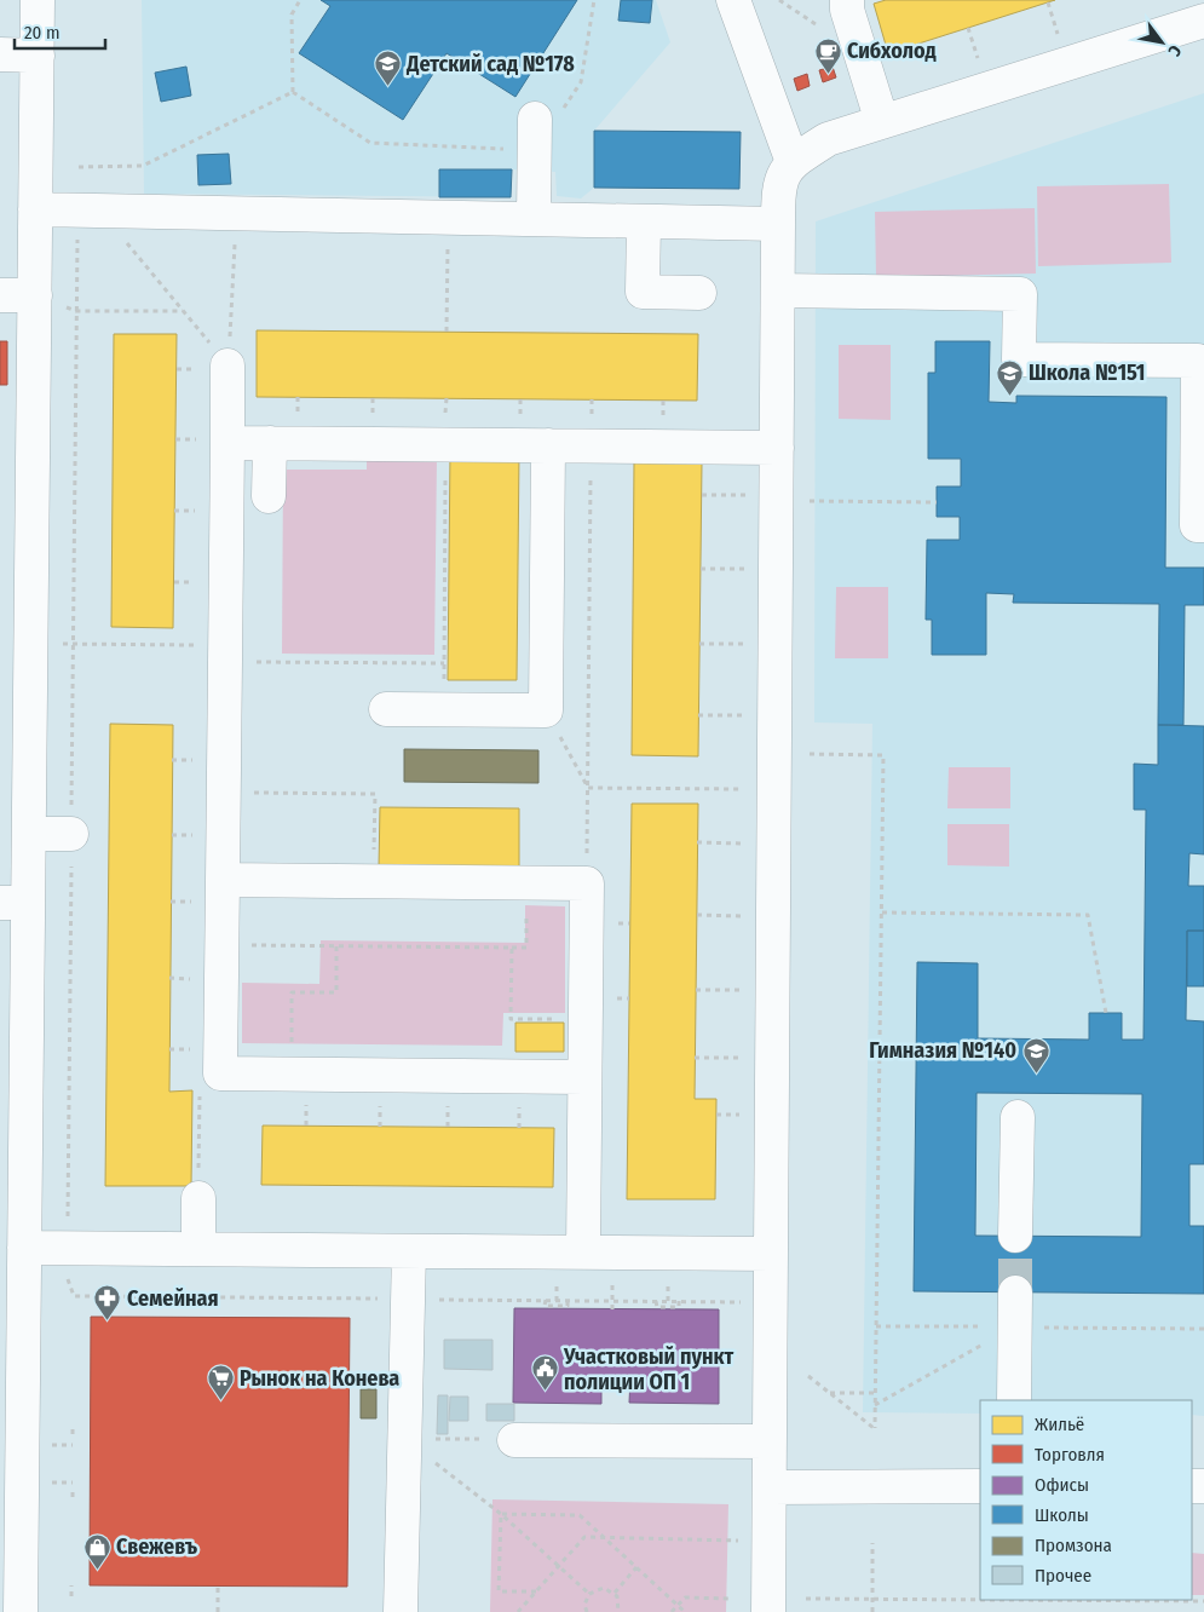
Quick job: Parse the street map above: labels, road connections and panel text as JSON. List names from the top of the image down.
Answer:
{
  "places": {
    "cafe": ["Сибхолод"],
    "school or university": ["Детский сад №178", "Школа №151", "Гимназия №140"],
    "pharmacy": ["Семейная"],
    "public building": ["Участковый пункт полиции ОП 1"],
    "supermarket": ["Рынок на Конева"],
    "shop": ["Свежевъ"]
  },
  "legend": [
    "Жильё",
    "Торговля",
    "Офисы",
    "Школы",
    "Промзона",
    "Прочее"
  ],
  "scale_bar": "20 m",
  "north": "bottom right"
}
